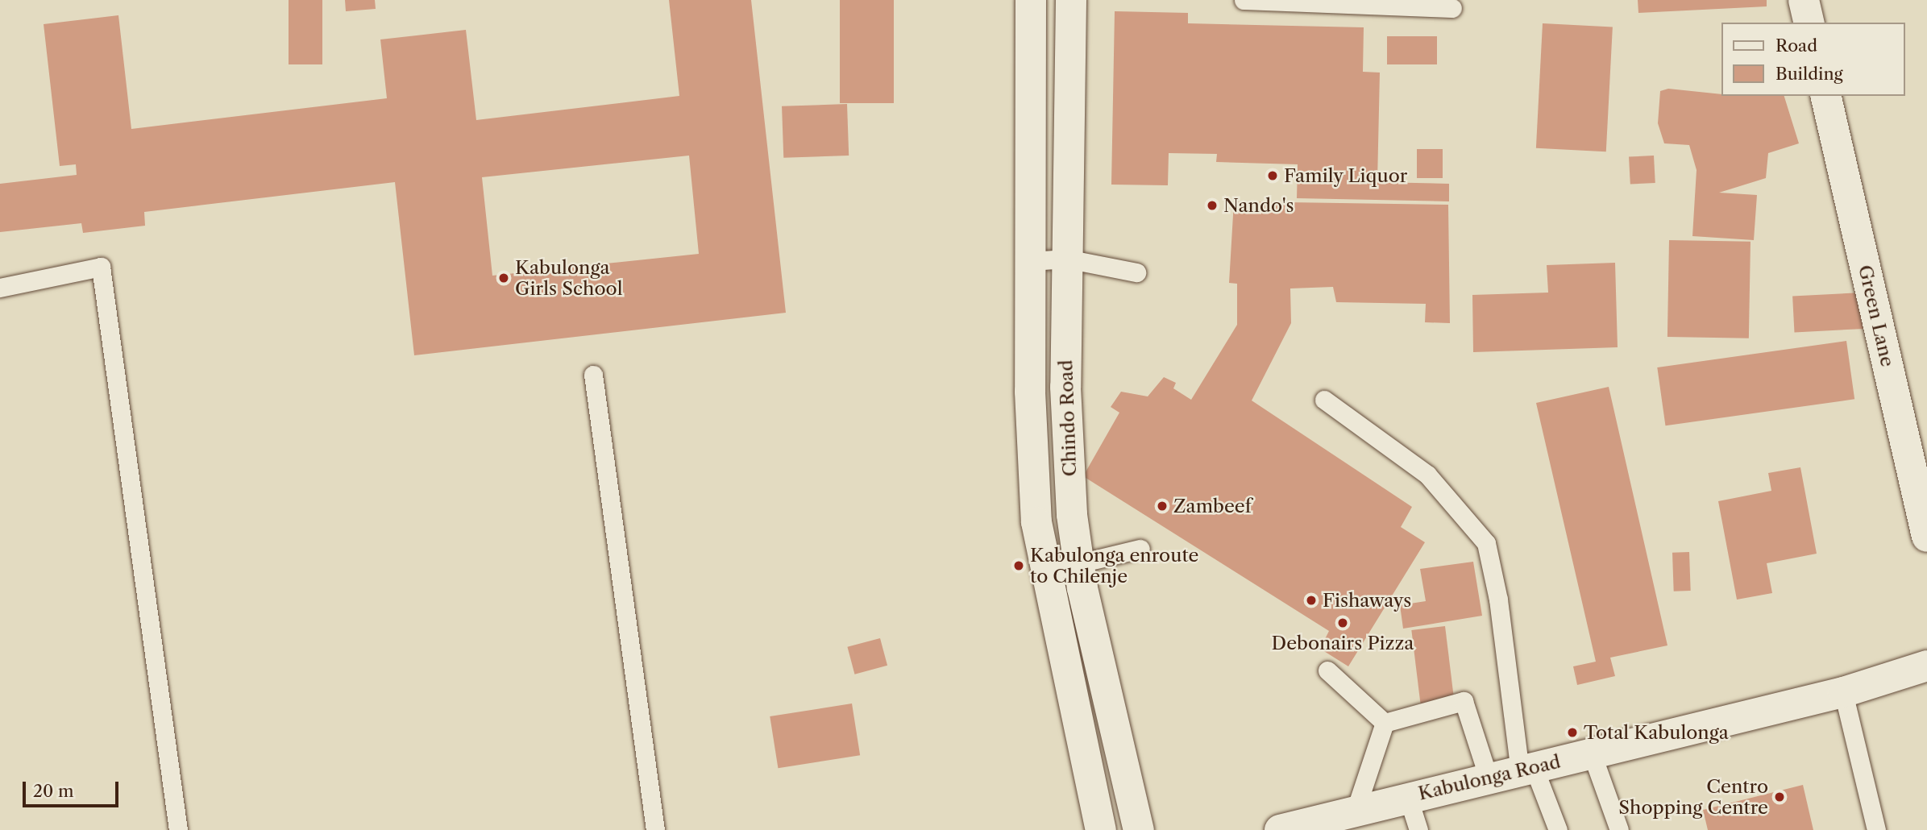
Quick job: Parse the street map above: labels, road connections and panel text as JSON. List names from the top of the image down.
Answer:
{
  "streets": {
    "main road": ["Green Lane", "Chindo Road", "Kabulonga Road"]
  },
  "places": [
    "Family Liquor",
    "Nando's",
    "Kabulonga Girls School",
    "Zambeef",
    "Kabulonga enroute to Chilenje",
    "Fishaways",
    "Debonairs Pizza",
    "Total Kabulonga",
    "Centro Shopping Centre"
  ],
  "legend": ["Road", "Building"],
  "scale_bar": "20 m"
}
